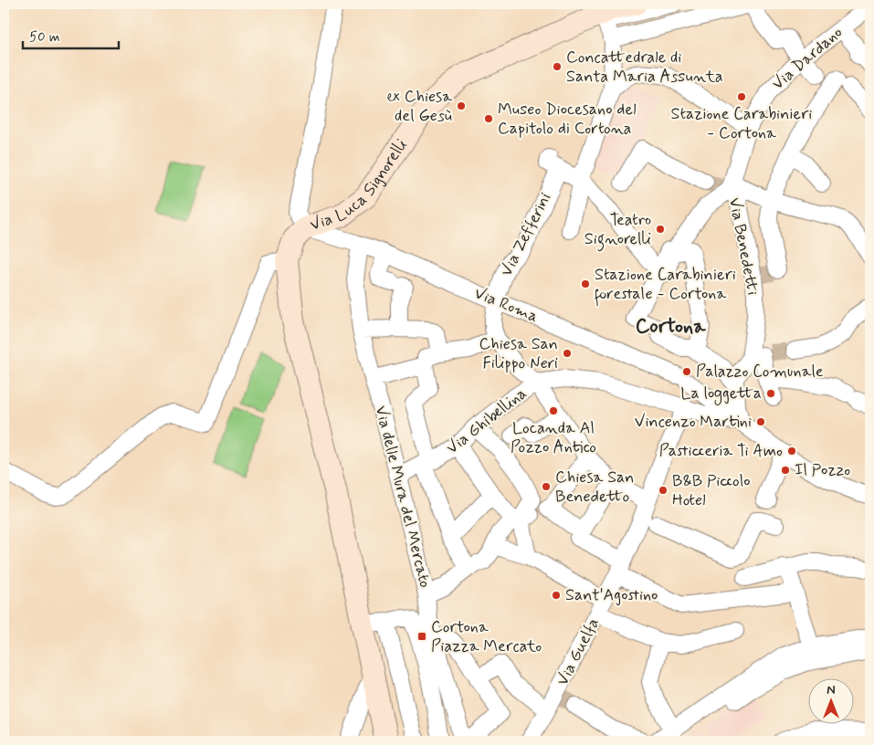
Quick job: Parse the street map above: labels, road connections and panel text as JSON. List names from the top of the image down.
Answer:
{
  "streets": {
    "main road": ["Via Luca Signorelli"],
    "street": [
      "Via Dardano",
      "Via Zefferini",
      "Via Benedetti",
      "Via Roma",
      "Via Ghibellina",
      "Via delle Mura del Mercato",
      "Via Guelfa"
    ]
  },
  "crossings": [
    ["Via Dardano", "Via Benedetti"],
    ["Via Luca Signorelli", "Via Roma"],
    ["Via Zefferini", "Via Roma"],
    ["Via Roma", "Via Ghibellina"],
    ["Via Roma", "Via delle Mura del Mercato"],
    ["Via Ghibellina", "Via delle Mura del Mercato"],
    ["Via Ghibellina", "Via Guelfa"]
  ],
  "districts": ["Cortona"],
  "places": {
    "other": [
      "Concattedrale di Santa Maria Assunta",
      "Stazione Carabinieri - Cortona",
      "ex Chiesa del Gesù",
      "Museo Diocesano del Capitolo di Cortona",
      "Teatro Signorelli",
      "Stazione Carabinieri forestale - Cortona",
      "Chiesa San Filippo Neri",
      "Palazzo Comunale",
      "La loggetta",
      "Locanda Al Pozzo Antico",
      "Vincenzo Martini",
      "Pasticceria Ti Amo",
      "Il Pozzo",
      "Chiesa San Benedetto",
      "B&B Piccolo Hotel",
      "Sant'Agostino"
    ],
    "transit": ["Cortona Piazza Mercato"]
  },
  "scale_bar": "50 m",
  "north": "top"
}
